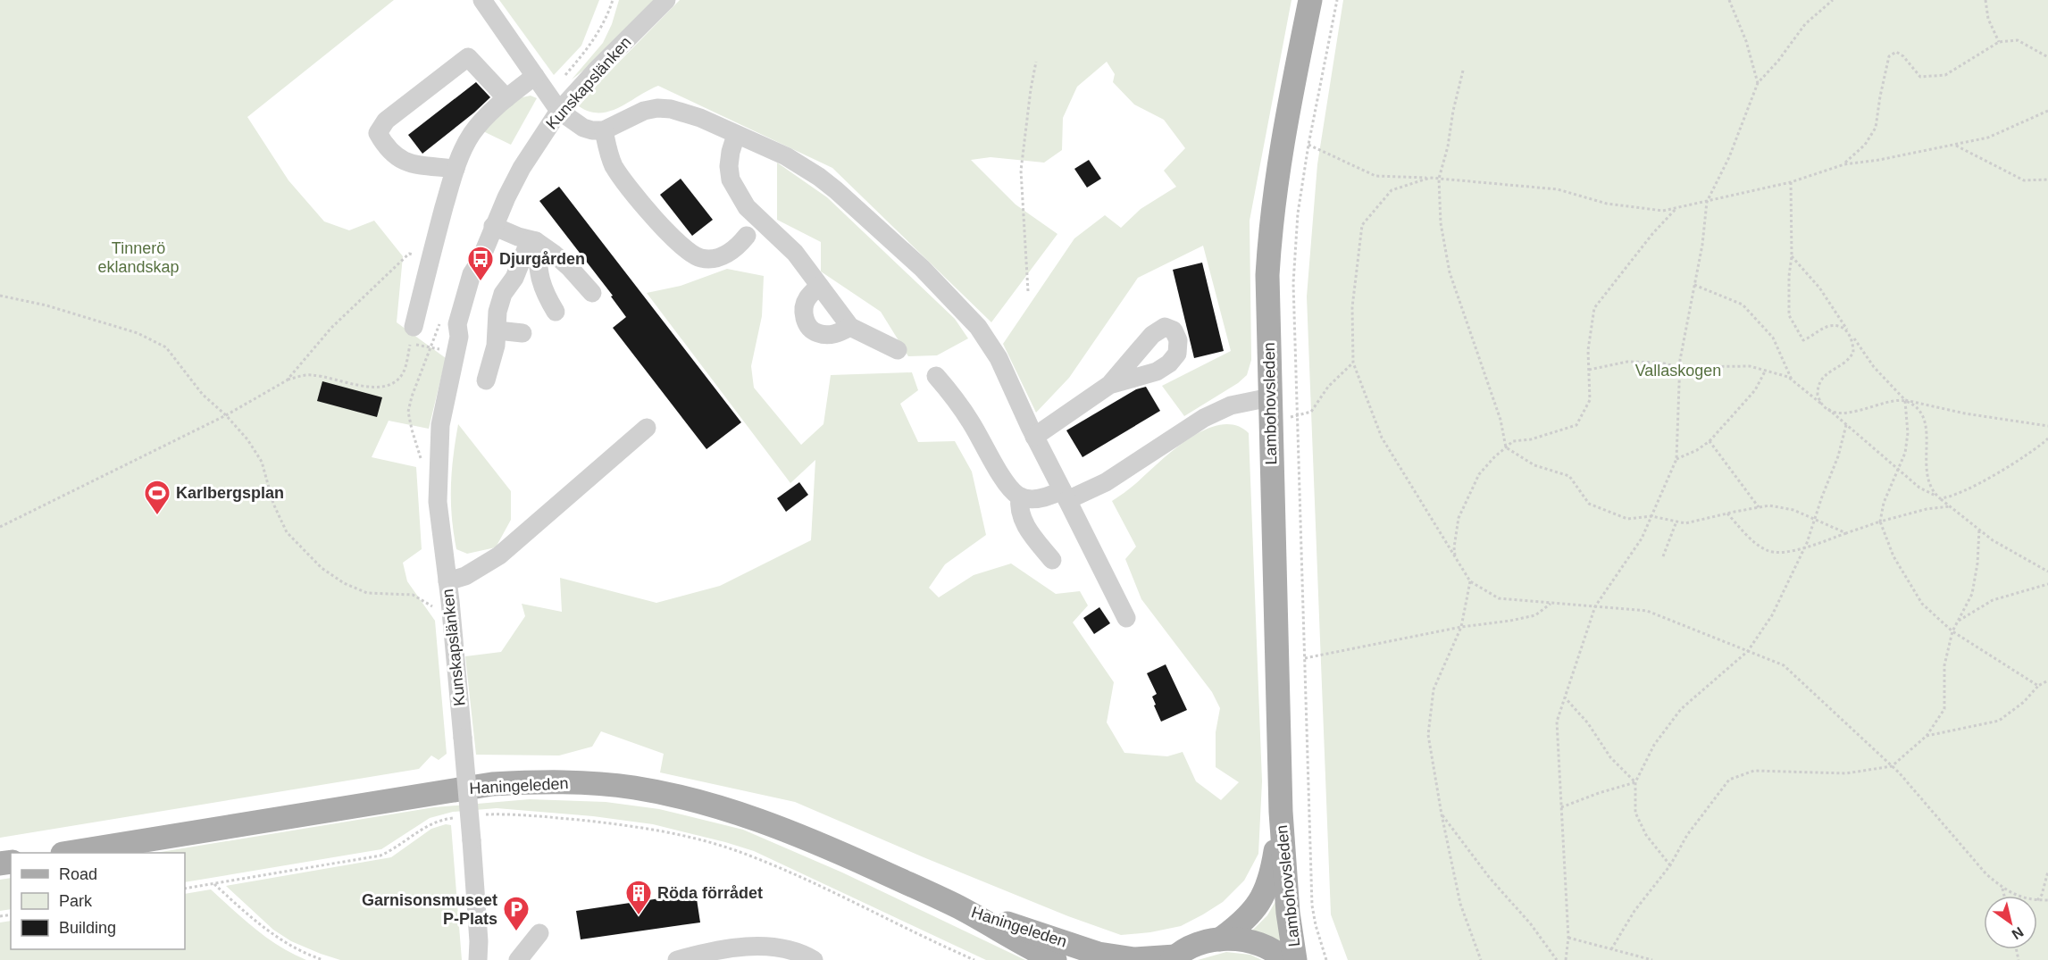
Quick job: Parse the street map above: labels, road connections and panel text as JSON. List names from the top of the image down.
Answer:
{
  "streets": {
    "main road": ["Lambohovsleden", "Haningeleden"],
    "street": ["Kunskapslänken"]
  },
  "parks": ["Tinnerö eklandskap", "Vallaskogen"],
  "places": {
    "bus stop": ["Djurgården"],
    "sports": ["Karlbergsplan"],
    "building": ["Röda förrådet"],
    "parking": ["Garnisonsmuseet P-Plats"]
  },
  "legend": ["Road", "Park", "Building"],
  "north": "bottom right"
}
